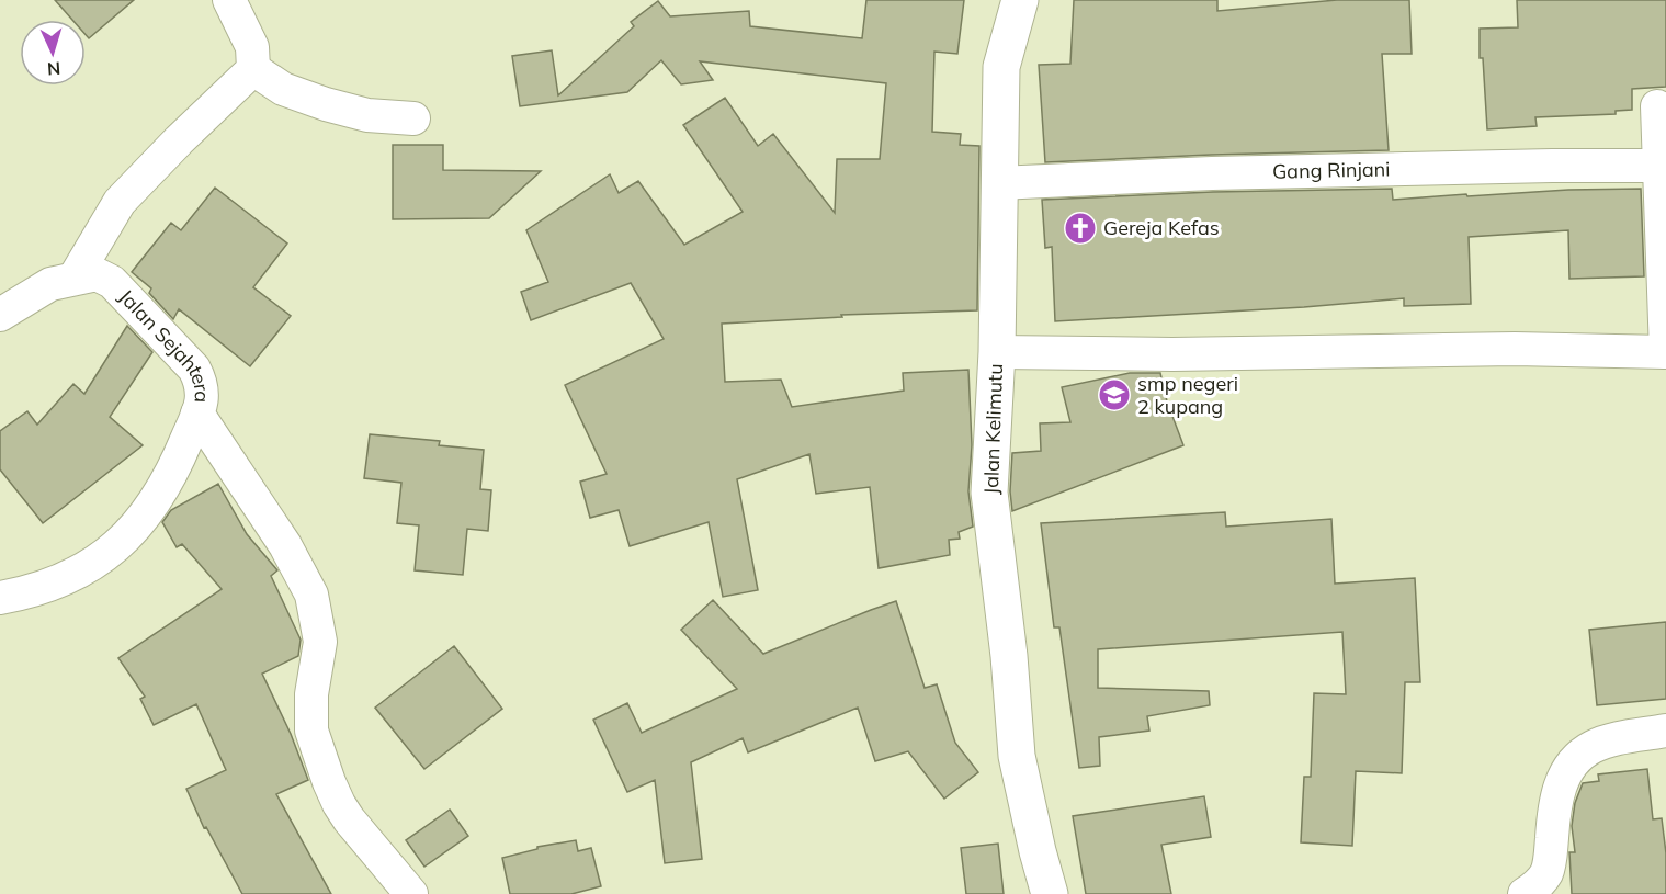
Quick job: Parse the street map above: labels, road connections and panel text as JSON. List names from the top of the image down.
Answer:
{
  "streets": {
    "street": ["Gang Rinjani", "Jalan Sejahtera", "Jalan Kelimutu"]
  },
  "crossings": [
    ["Gang Rinjani", "Jalan Kelimutu"]
  ],
  "places": {
    "church": ["Gereja Kefas"],
    "school or university": ["smp negeri 2 kupang"]
  },
  "north": "bottom"
}
